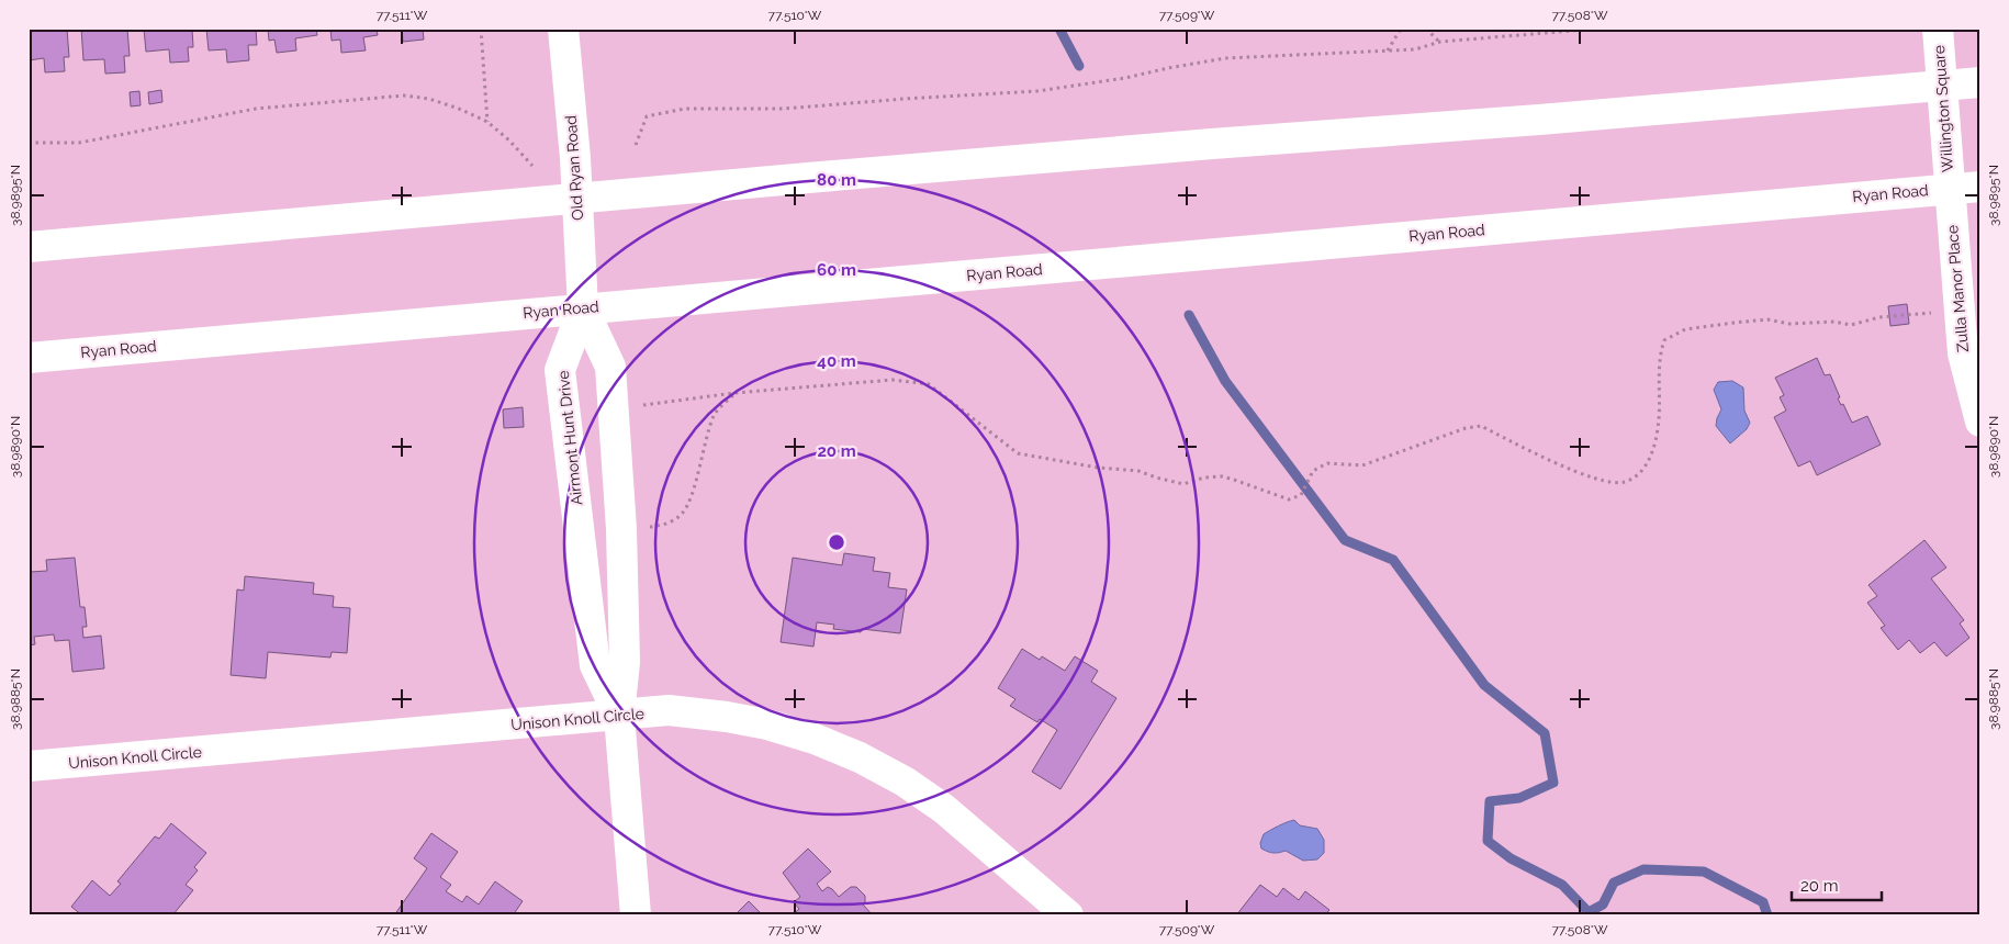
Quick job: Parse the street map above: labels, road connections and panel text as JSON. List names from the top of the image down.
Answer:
{
  "streets": {
    "main road": [
      "Willington Square",
      "Old Ryan Road",
      "Ryan Road",
      "Zulla Manor Place",
      "Airmont Hunt Drive",
      "Unison Knoll Circle"
    ]
  },
  "crossings": [
    ["Willington Square", "Ryan Road"],
    ["Willington Square", "Zulla Manor Place"],
    ["Old Ryan Road", "Ryan Road"],
    ["Old Ryan Road", "Airmont Hunt Drive"],
    ["Ryan Road", "Zulla Manor Place"],
    ["Ryan Road", "Airmont Hunt Drive"],
    ["Airmont Hunt Drive", "Unison Knoll Circle"]
  ],
  "scale_bar": "20 m",
  "coordinates": [
    "77.511°W",
    "77.510°W",
    "77.509°W",
    "77.508°W",
    "38.9895°N",
    "38.9890°N",
    "38.9885°N"
  ],
  "rings": [
    "80 m",
    "60 m",
    "40 m",
    "20 m"
  ]
}
